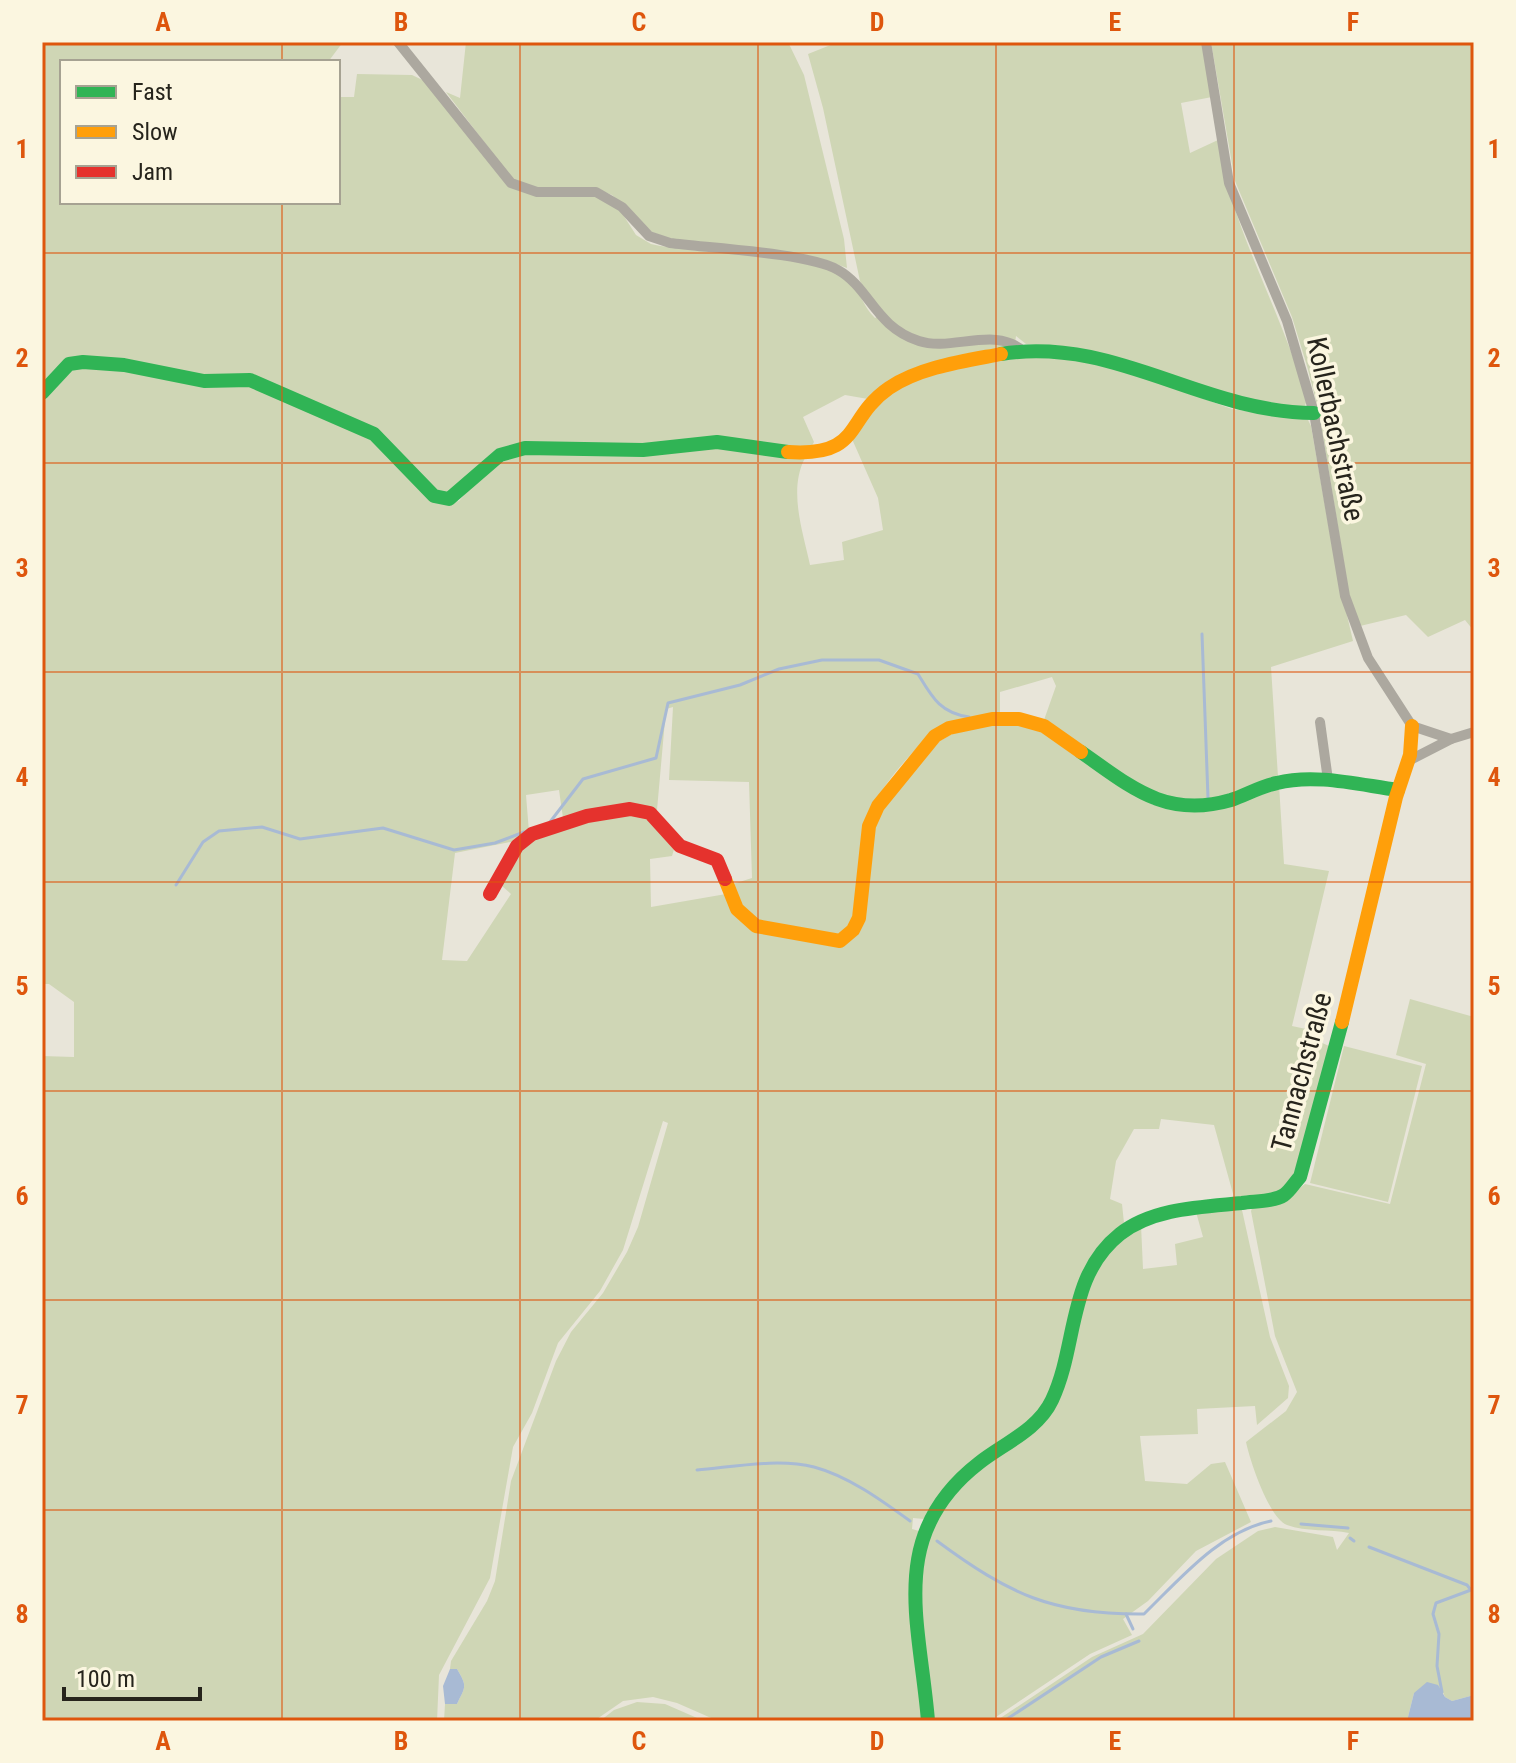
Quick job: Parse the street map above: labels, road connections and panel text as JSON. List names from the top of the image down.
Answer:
{
  "streets": {
    "street": ["Kollerbachstraße", "Tannachstraße"]
  },
  "crossings": [
    ["Kollerbachstraße", "Tannachstraße"]
  ],
  "legend": ["Fast", "Slow", "Jam"],
  "scale_bar": "100 m",
  "grid": {
    "columns": [
      "A",
      "B",
      "C",
      "D",
      "E",
      "F"
    ],
    "rows": [
      "1",
      "2",
      "3",
      "4",
      "5",
      "6",
      "7",
      "8"
    ]
  }
}
